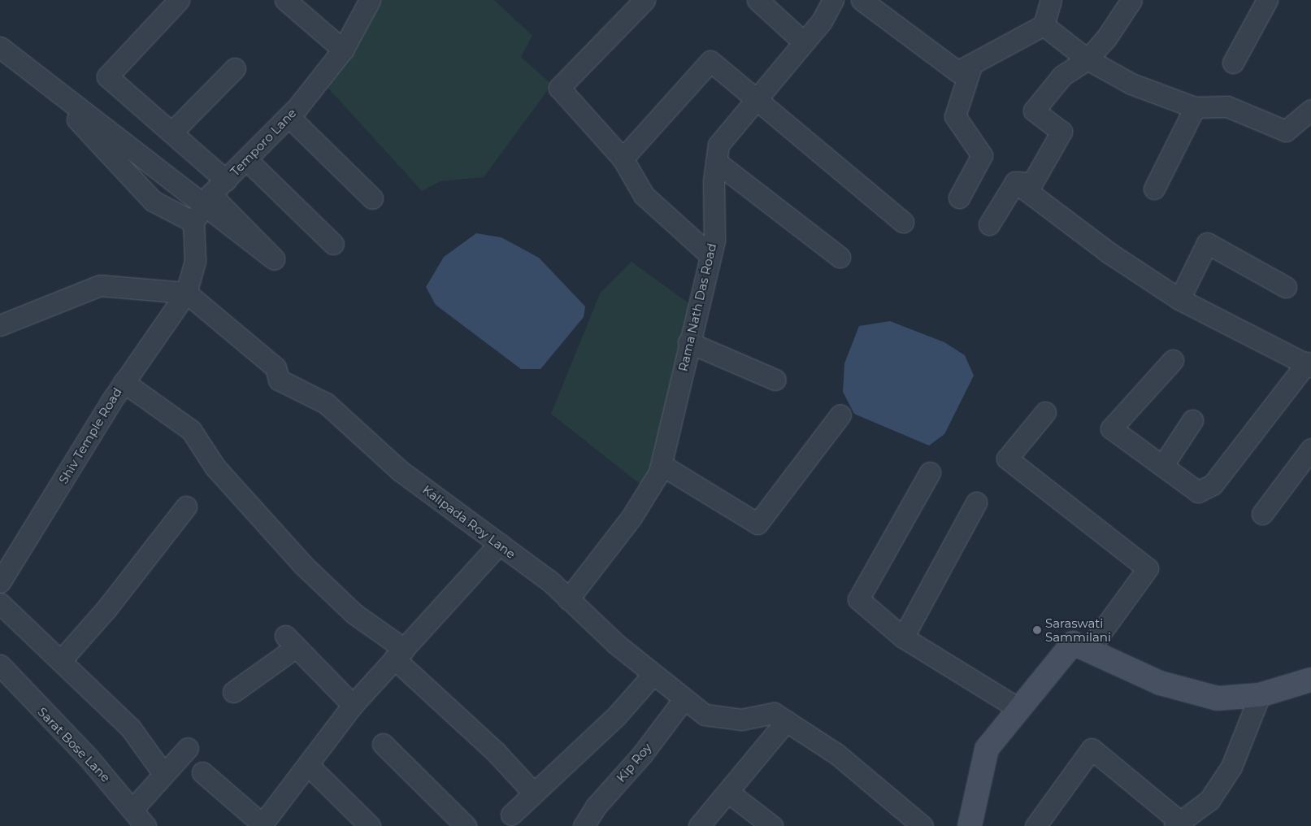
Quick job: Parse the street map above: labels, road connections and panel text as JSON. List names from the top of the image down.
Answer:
{
  "streets": {
    "street": [
      "Temporo Lane",
      "Rama Nath Das Road",
      "Shiv Temple Road",
      "Kalipada Roy Lane",
      "Sarat Bose Lane",
      "Kip Roy"
    ]
  },
  "crossings": [
    ["Rama Nath Das Road", "Kalipada Roy Lane"],
    ["Shiv Temple Road", "Kalipada Roy Lane"],
    ["Kalipada Roy Lane", "Kip Roy"]
  ],
  "places": ["Saraswati Sammilani"]
}
